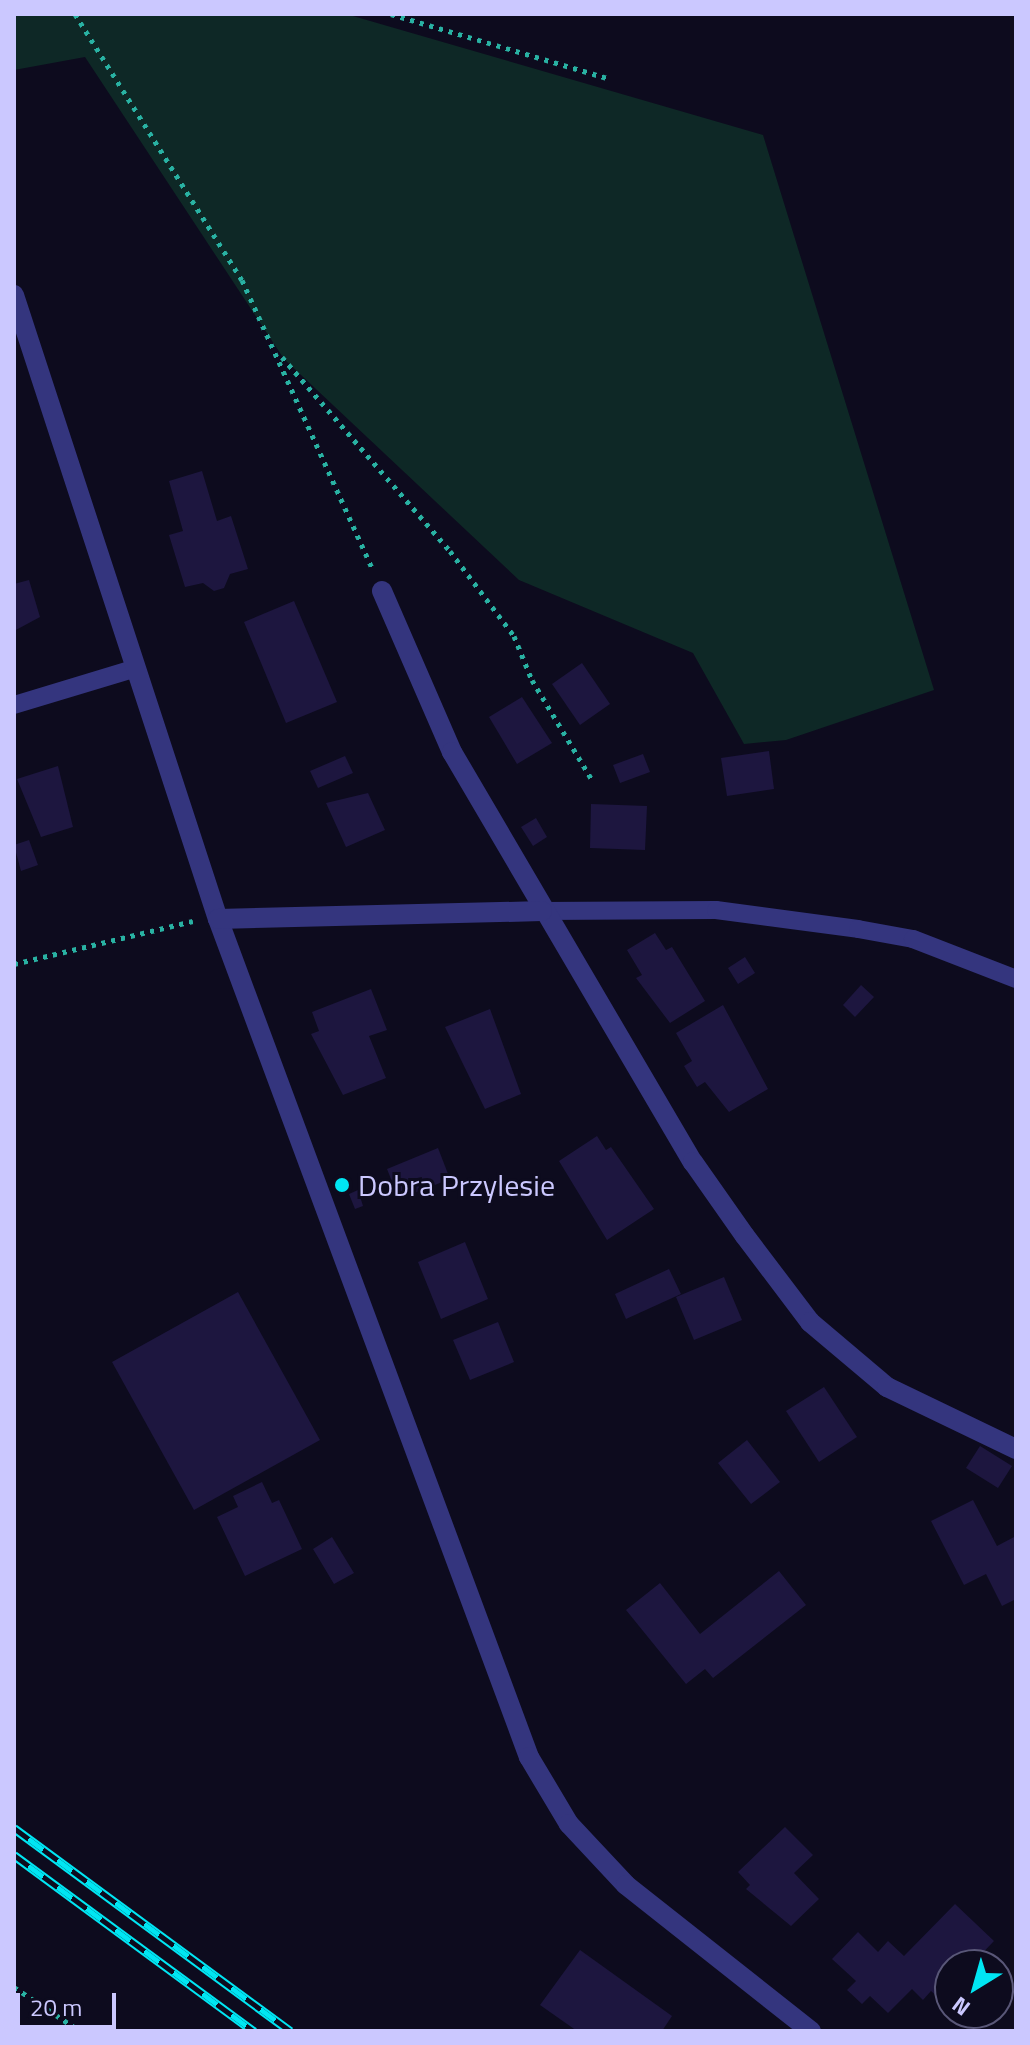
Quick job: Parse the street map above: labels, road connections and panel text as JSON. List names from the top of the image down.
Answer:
{
  "places": ["Dobra Przylesie"],
  "scale_bar": "20 m",
  "north": "bottom left"
}
